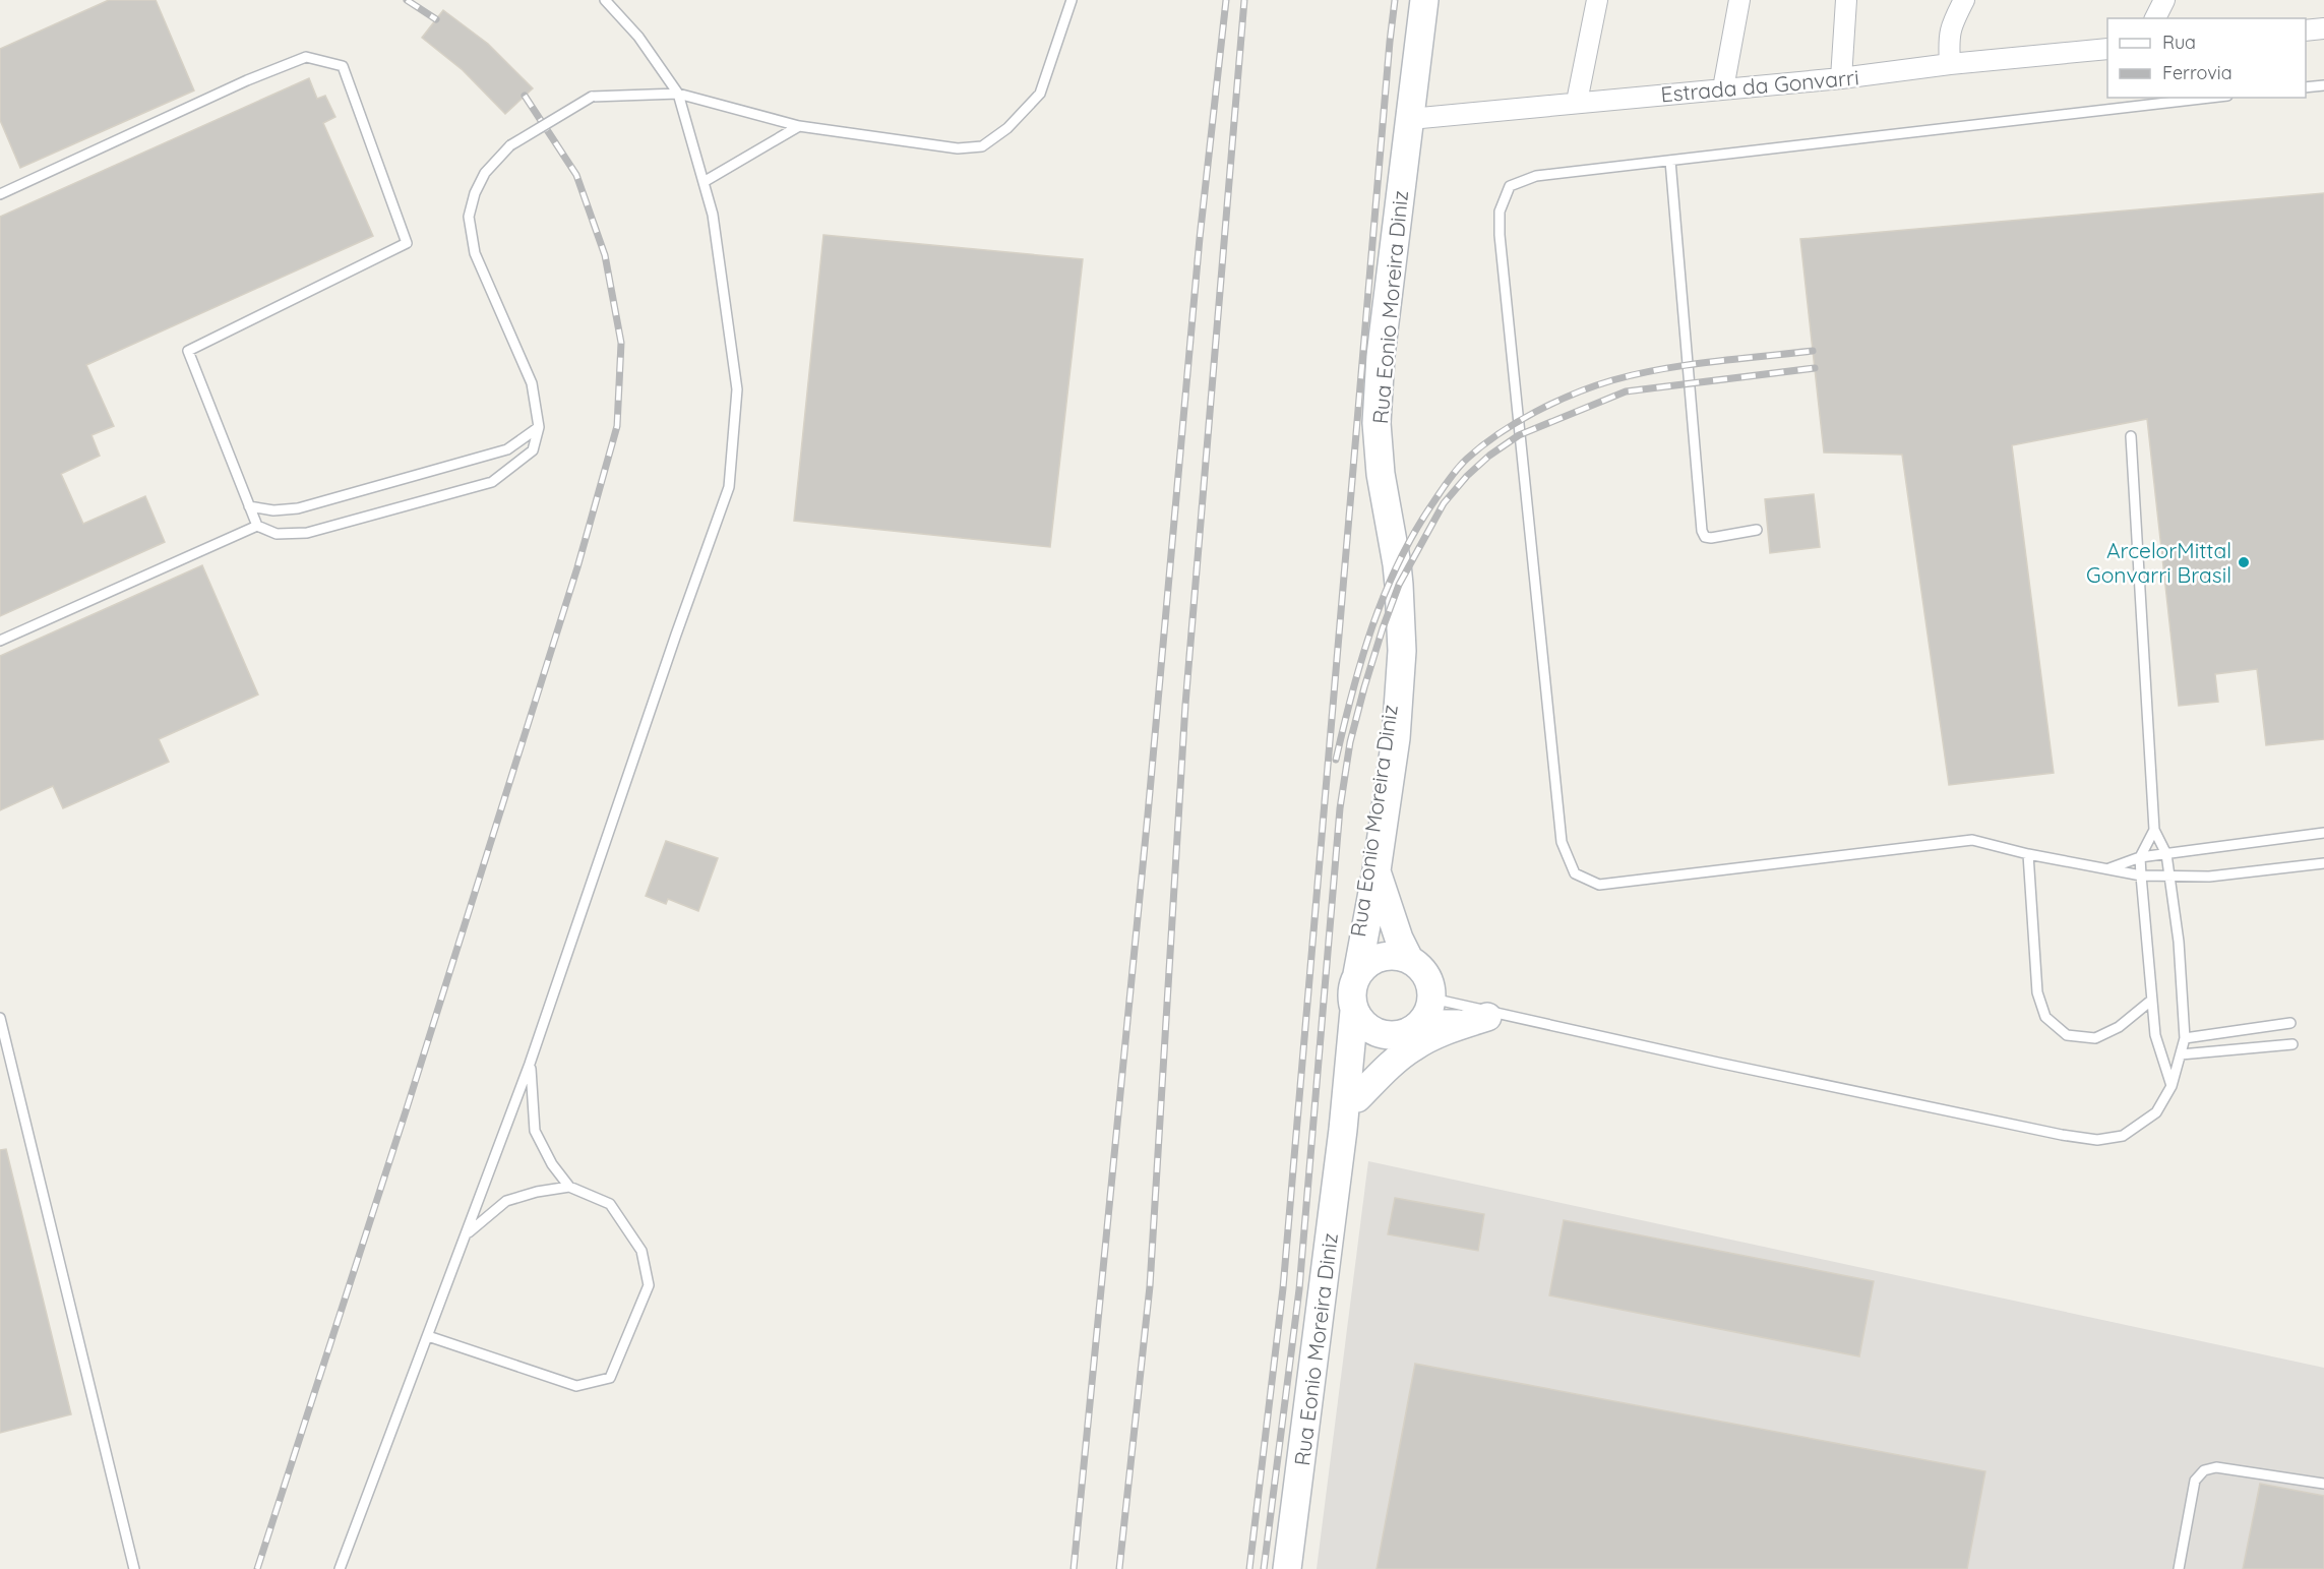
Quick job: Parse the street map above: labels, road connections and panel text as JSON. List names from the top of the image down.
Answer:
{
  "streets": {
    "main road": ["Rua Eonio Moreira Diniz"],
    "street": ["Estrada da Gonvarri"]
  },
  "crossings": [
    ["Estrada da Gonvarri", "Rua Eonio Moreira Diniz"]
  ],
  "places": ["ArcelorMittal Gonvarri Brasil"],
  "legend": ["Rua", "Ferrovia"]
}
